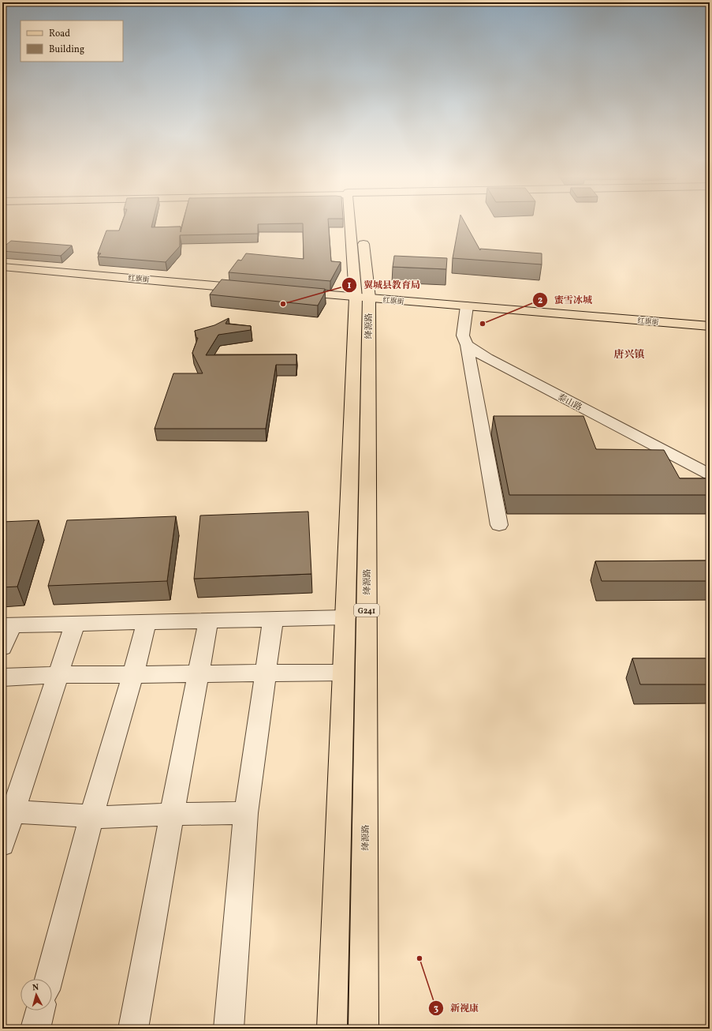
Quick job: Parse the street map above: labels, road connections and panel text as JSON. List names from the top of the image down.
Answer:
{
  "streets": {
    "main road": ["红旗街", "绛源路", "G241"],
    "street": ["泰山路"]
  },
  "crossings": [
    ["红旗街", "绛源路"]
  ],
  "districts": ["唐兴镇"],
  "places": ["翼城县教育局", "蜜雪冰城", "新视康"],
  "legend": ["Road", "Building"],
  "north": "top"
}
